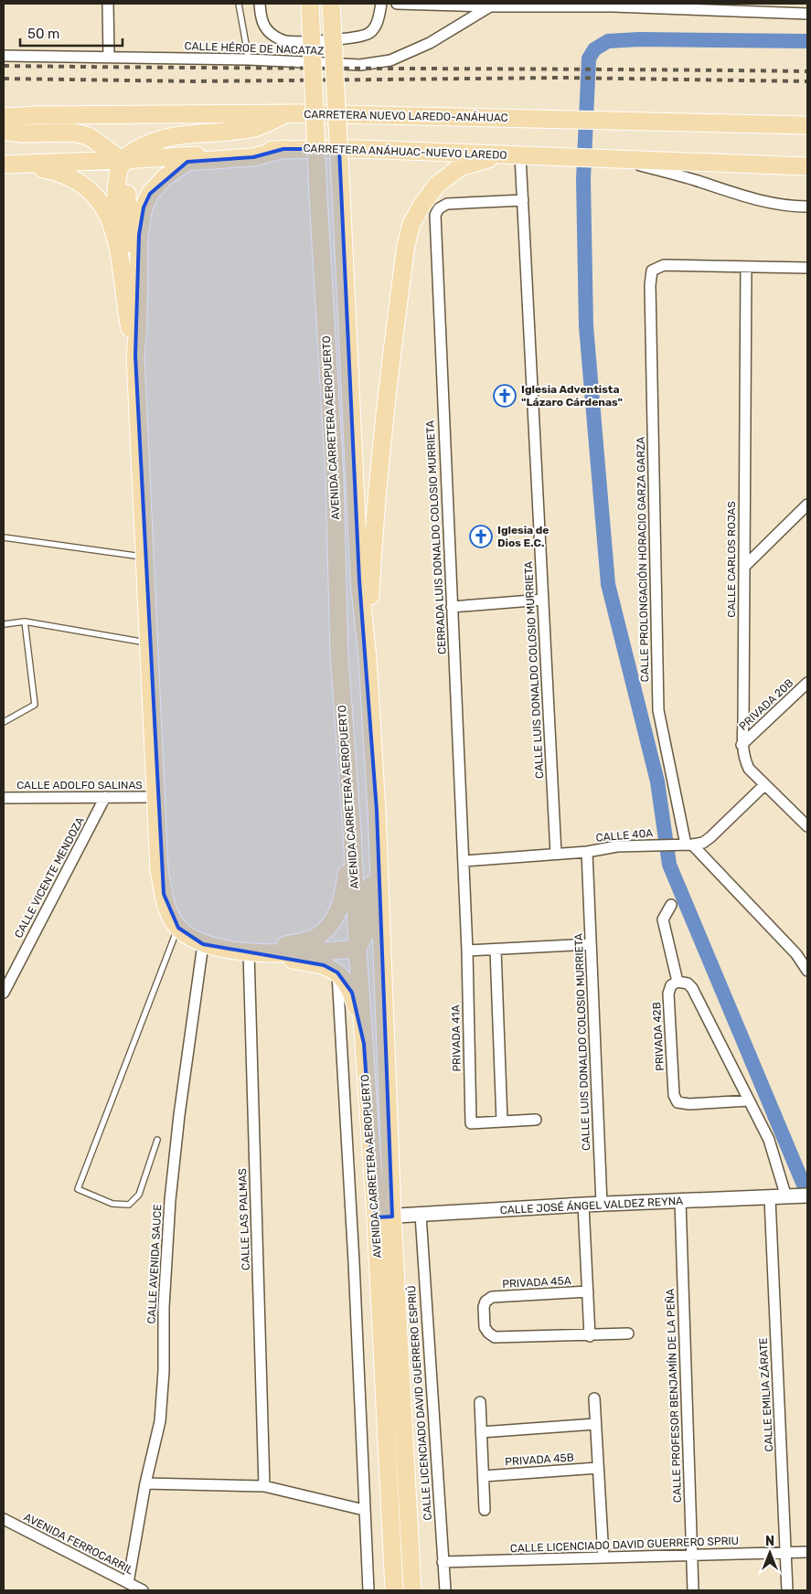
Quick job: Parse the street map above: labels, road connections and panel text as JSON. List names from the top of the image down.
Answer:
{
  "streets": {
    "main road": ["CARRETERA NUEVO LAREDO-ANÁHUAC", "CARRETERA ANÁHUAC-NUEVO LAREDO", "AVENIDA CARRETERA AEROPUERTO"],
    "street": [
      "CALLE HÉROE DE NACATAZ",
      "CERRADA LUIS DONALDO COLOSIO MURRIETA",
      "CALLE PROLONGACIÓN HORACIO GARZA GARZA",
      "CALLE CARLOS ROJAS",
      "CALLE LUIS DONALDO COLOSIO MURRIETA",
      "PRIVADA 20B",
      "CALLE ADOLFO SALINAS",
      "CALLE 40A",
      "CALLE VICENTE MENDOZA",
      "PRIVADA 42B",
      "PRIVADA 41A",
      "CALLE JOSÉ ÁNGEL VALDEZ REYNA",
      "CALLE LAS PALMAS",
      "CALLE AVENIDA SAUCE",
      "PRIVADA 45A",
      "CALLE EMILIA ZÁRATE",
      "CALLE PROFESOR BENJAMÍN DE LA PEÑA",
      "CALLE LICENCIADO DAVID GUERRERO ESPRIÚ",
      "PRIVADA 45B",
      "AVENIDA FERROCARRIL",
      "CALLE LICENCIADO DAVID GUERRERO SPRIU"
    ]
  },
  "crossings": [
    ["CARRETERA ANÁHUAC-NUEVO LAREDO", "CALLE LUIS DONALDO COLOSIO MURRIETA"],
    ["AVENIDA CARRETERA AEROPUERTO", "CALLE JOSÉ ÁNGEL VALDEZ REYNA"],
    ["CERRADA LUIS DONALDO COLOSIO MURRIETA", "CALLE LUIS DONALDO COLOSIO MURRIETA"],
    ["CERRADA LUIS DONALDO COLOSIO MURRIETA", "CALLE 40A"],
    ["CERRADA LUIS DONALDO COLOSIO MURRIETA", "PRIVADA 41A"],
    ["CALLE PROLONGACIÓN HORACIO GARZA GARZA", "CALLE CARLOS ROJAS"],
    ["CALLE PROLONGACIÓN HORACIO GARZA GARZA", "CALLE 40A"],
    ["CALLE CARLOS ROJAS", "PRIVADA 20B"],
    ["CALLE CARLOS ROJAS", "CALLE 40A"],
    ["CALLE LUIS DONALDO COLOSIO MURRIETA", "CALLE 40A"],
    ["CALLE LUIS DONALDO COLOSIO MURRIETA", "CALLE JOSÉ ÁNGEL VALDEZ REYNA"],
    ["CALLE ADOLFO SALINAS", "CALLE VICENTE MENDOZA"],
    ["CALLE JOSÉ ÁNGEL VALDEZ REYNA", "PRIVADA 45A"],
    ["CALLE JOSÉ ÁNGEL VALDEZ REYNA", "CALLE EMILIA ZÁRATE"],
    ["CALLE JOSÉ ÁNGEL VALDEZ REYNA", "CALLE PROFESOR BENJAMÍN DE LA PEÑA"],
    ["CALLE JOSÉ ÁNGEL VALDEZ REYNA", "CALLE LICENCIADO DAVID GUERRERO ESPRIÚ"],
    ["CALLE AVENIDA SAUCE", "AVENIDA FERROCARRIL"],
    ["CALLE EMILIA ZÁRATE", "CALLE LICENCIADO DAVID GUERRERO SPRIU"],
    ["CALLE PROFESOR BENJAMÍN DE LA PEÑA", "CALLE LICENCIADO DAVID GUERRERO SPRIU"],
    ["CALLE LICENCIADO DAVID GUERRERO ESPRIÚ", "CALLE LICENCIADO DAVID GUERRERO SPRIU"]
  ],
  "places": {
    "church": ["Iglesia Adventista \"Lázaro Cárdenas\"", "Iglesia de Dios E.C."]
  },
  "scale_bar": "50 m",
  "north": "top"
}
